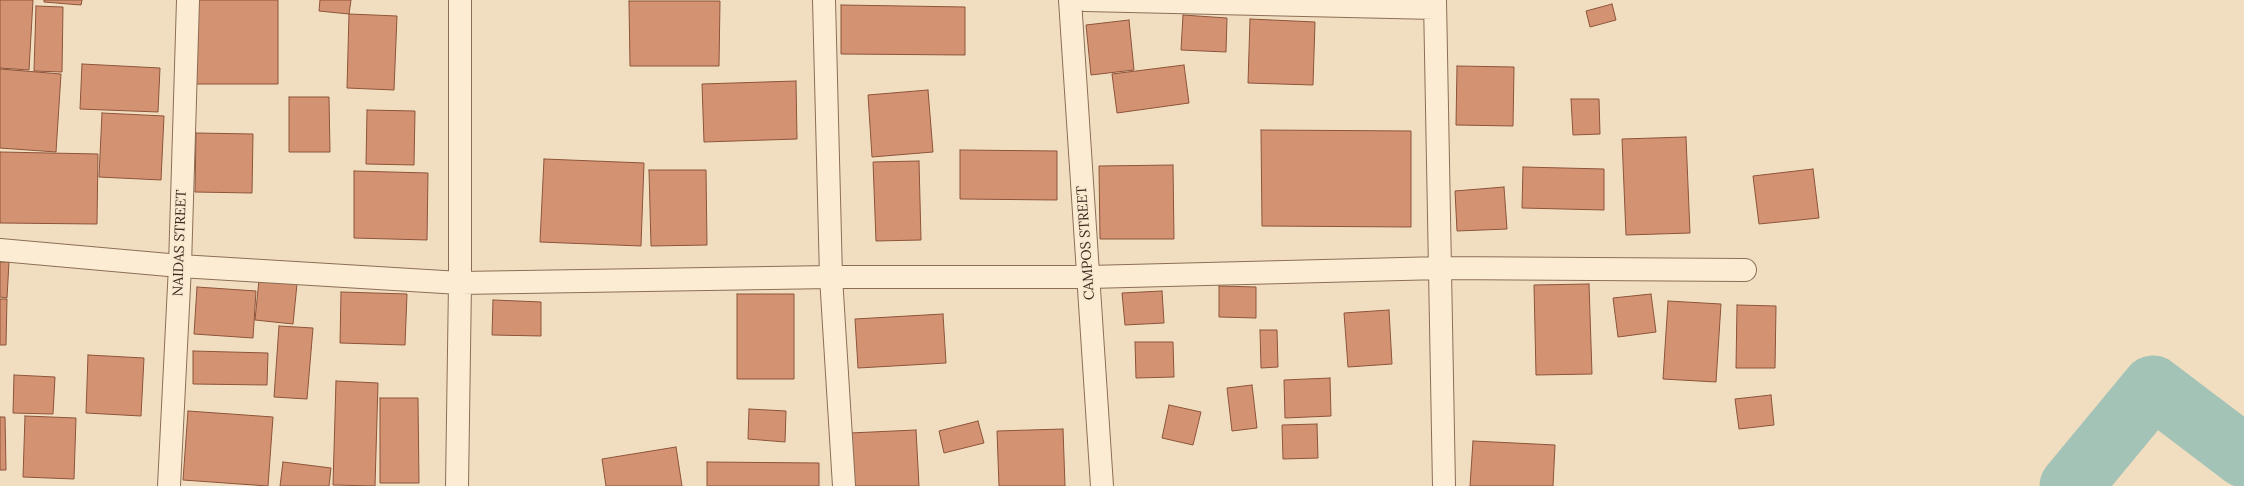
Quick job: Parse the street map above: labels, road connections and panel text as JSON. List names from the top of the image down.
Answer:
{
  "streets": {
    "street": ["NAIDAS STREET", "CAMPOS STREET"]
  }
}
